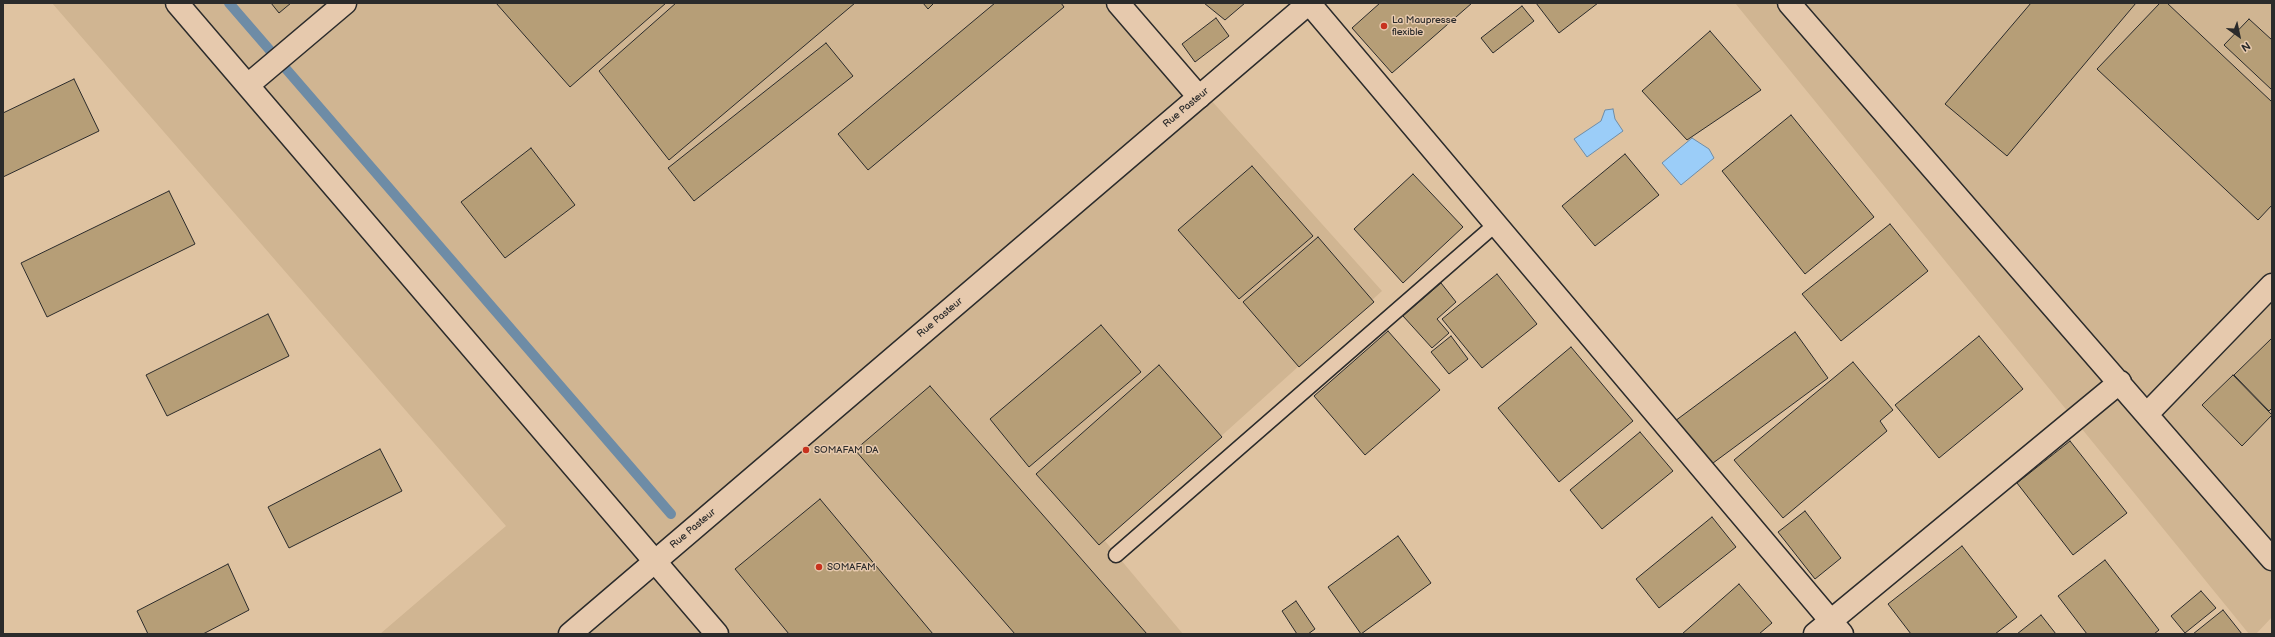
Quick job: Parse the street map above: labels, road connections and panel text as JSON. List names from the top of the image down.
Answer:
{
  "streets": {
    "street": ["Rue Pasteur"]
  },
  "places": ["La Maupresse flexible", "SOMAFAM DA", "SOMAFAM"],
  "north": "bottom right"
}
